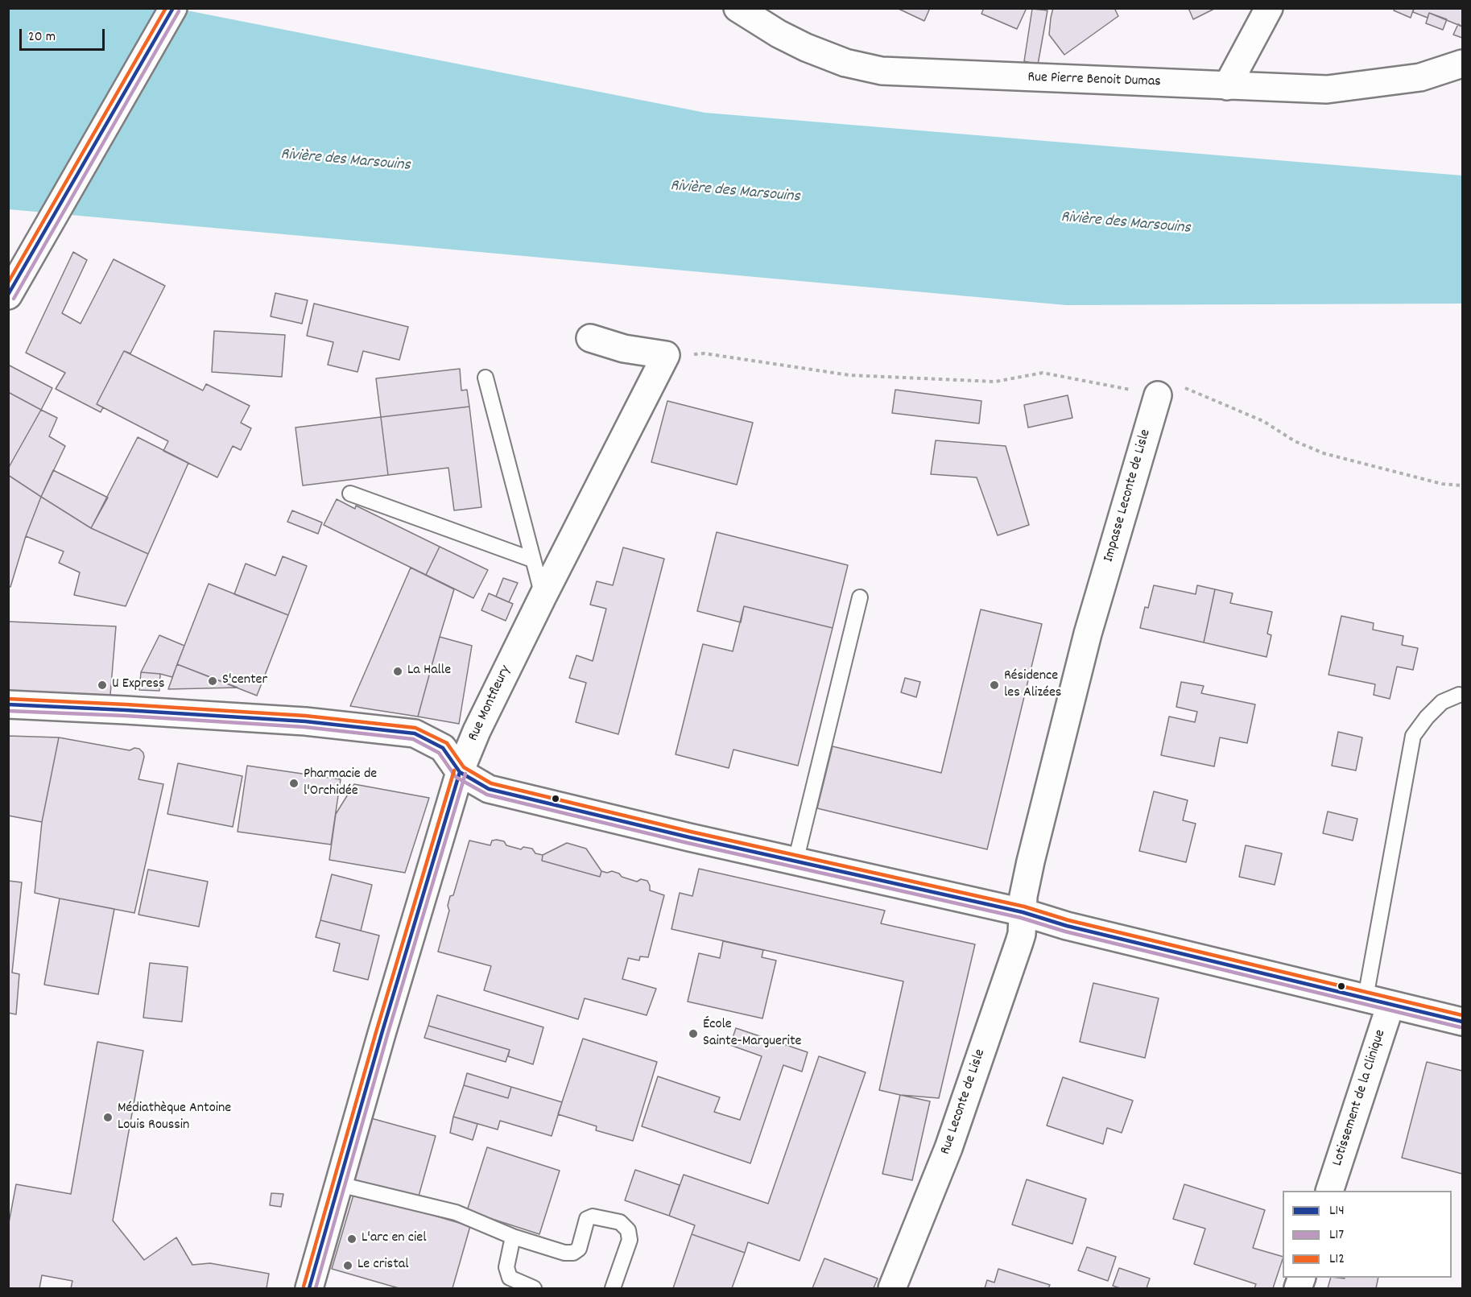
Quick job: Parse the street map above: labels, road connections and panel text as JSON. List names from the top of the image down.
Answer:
{
  "streets": {
    "street": [
      "Rue Pierre Benoit Dumas",
      "Impasse Leconte de Lisle",
      "Rue Montfleury",
      "Lotissement de la Clinique",
      "Rue Leconte de Lisle"
    ]
  },
  "crossings": [
    ["Impasse Leconte de Lisle", "Rue Leconte de Lisle"]
  ],
  "water": ["Rivière des Marsouins"],
  "places": [
    "La Halle",
    "S'center",
    "U Express",
    "Résidence les Alizées",
    "Pharmacie de l'Orchidée",
    "École Sainte-Marguerite",
    "Médiathèque Antoine Louis Roussin",
    "L'arc en ciel",
    "Le cristal"
  ],
  "lines": ["transit line L14", "transit line L12", "transit line L17"],
  "legend": ["L14", "L17", "L12"],
  "scale_bar": "20 m"
}
